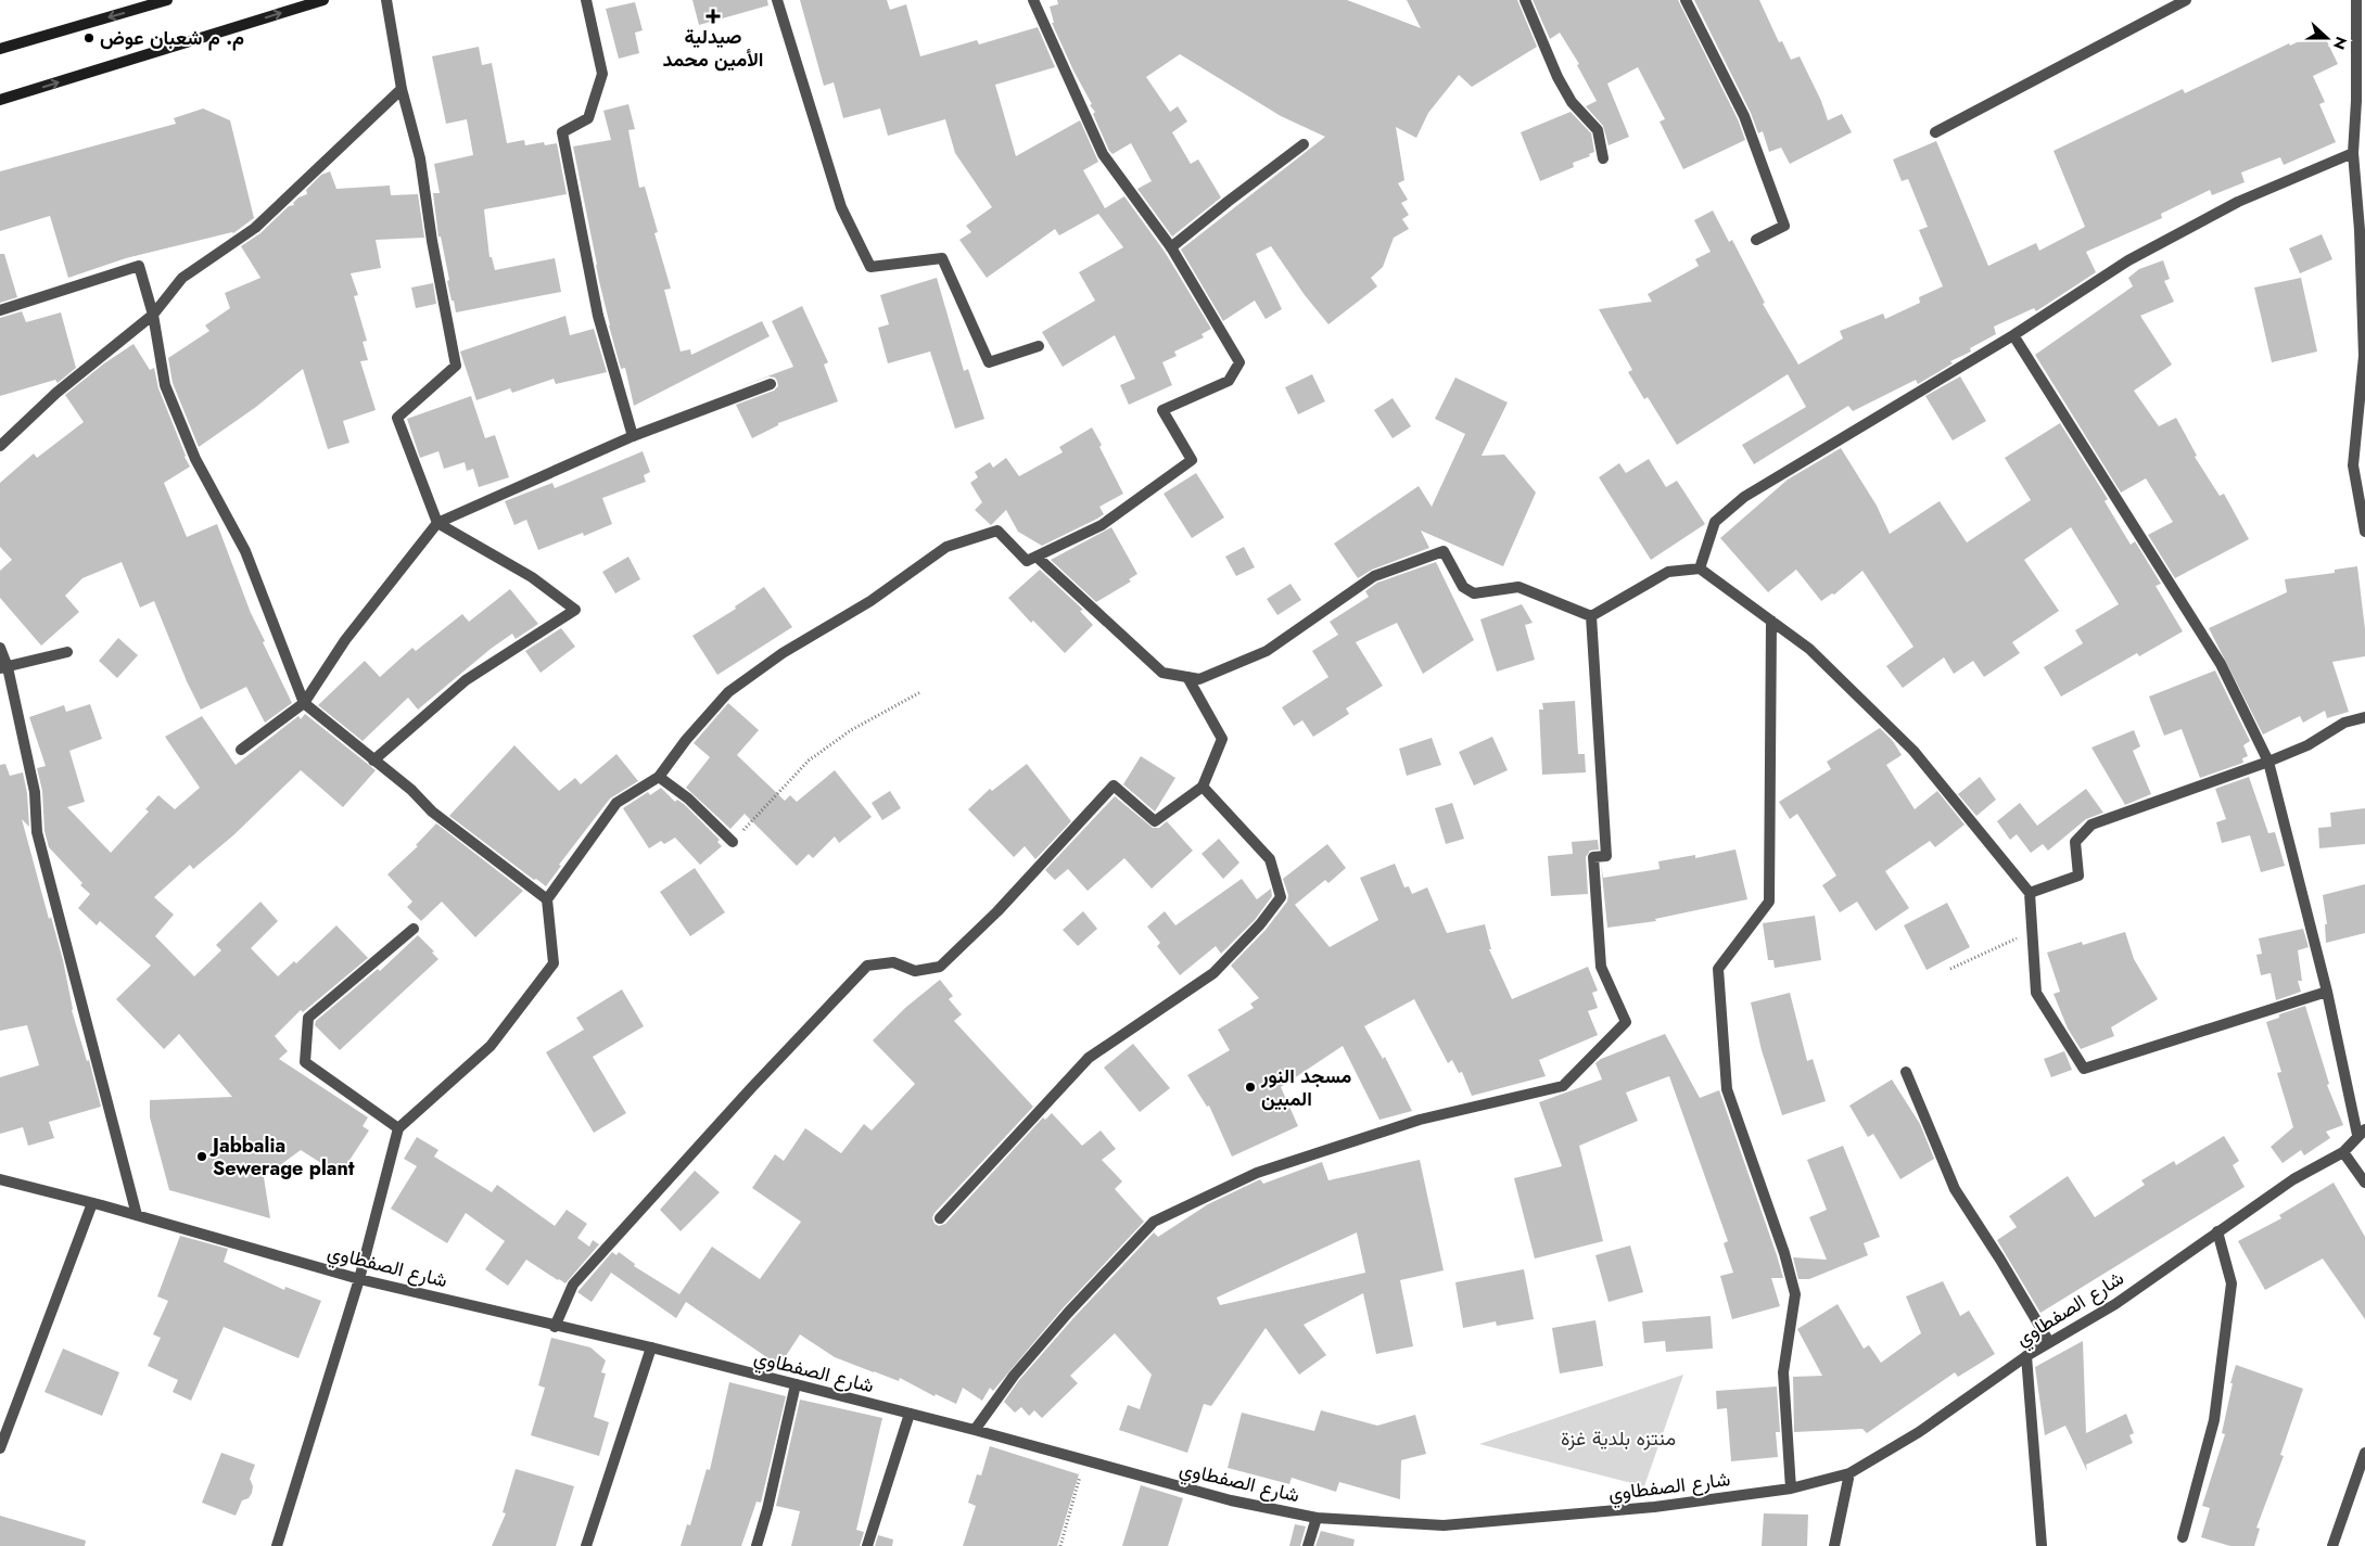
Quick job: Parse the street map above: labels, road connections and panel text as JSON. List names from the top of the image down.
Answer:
{
  "streets": {
    "street": ["شارع الصفطاوي"]
  },
  "parks": ["منتزه بلدية غزة"],
  "places": {
    "health": ["صيدلية الأمين محمد"],
    "other": ["م. م شعبان عوض", "مسجد النور المبين", "Jabbalia Sewerage plant"]
  },
  "north": "right"
}
